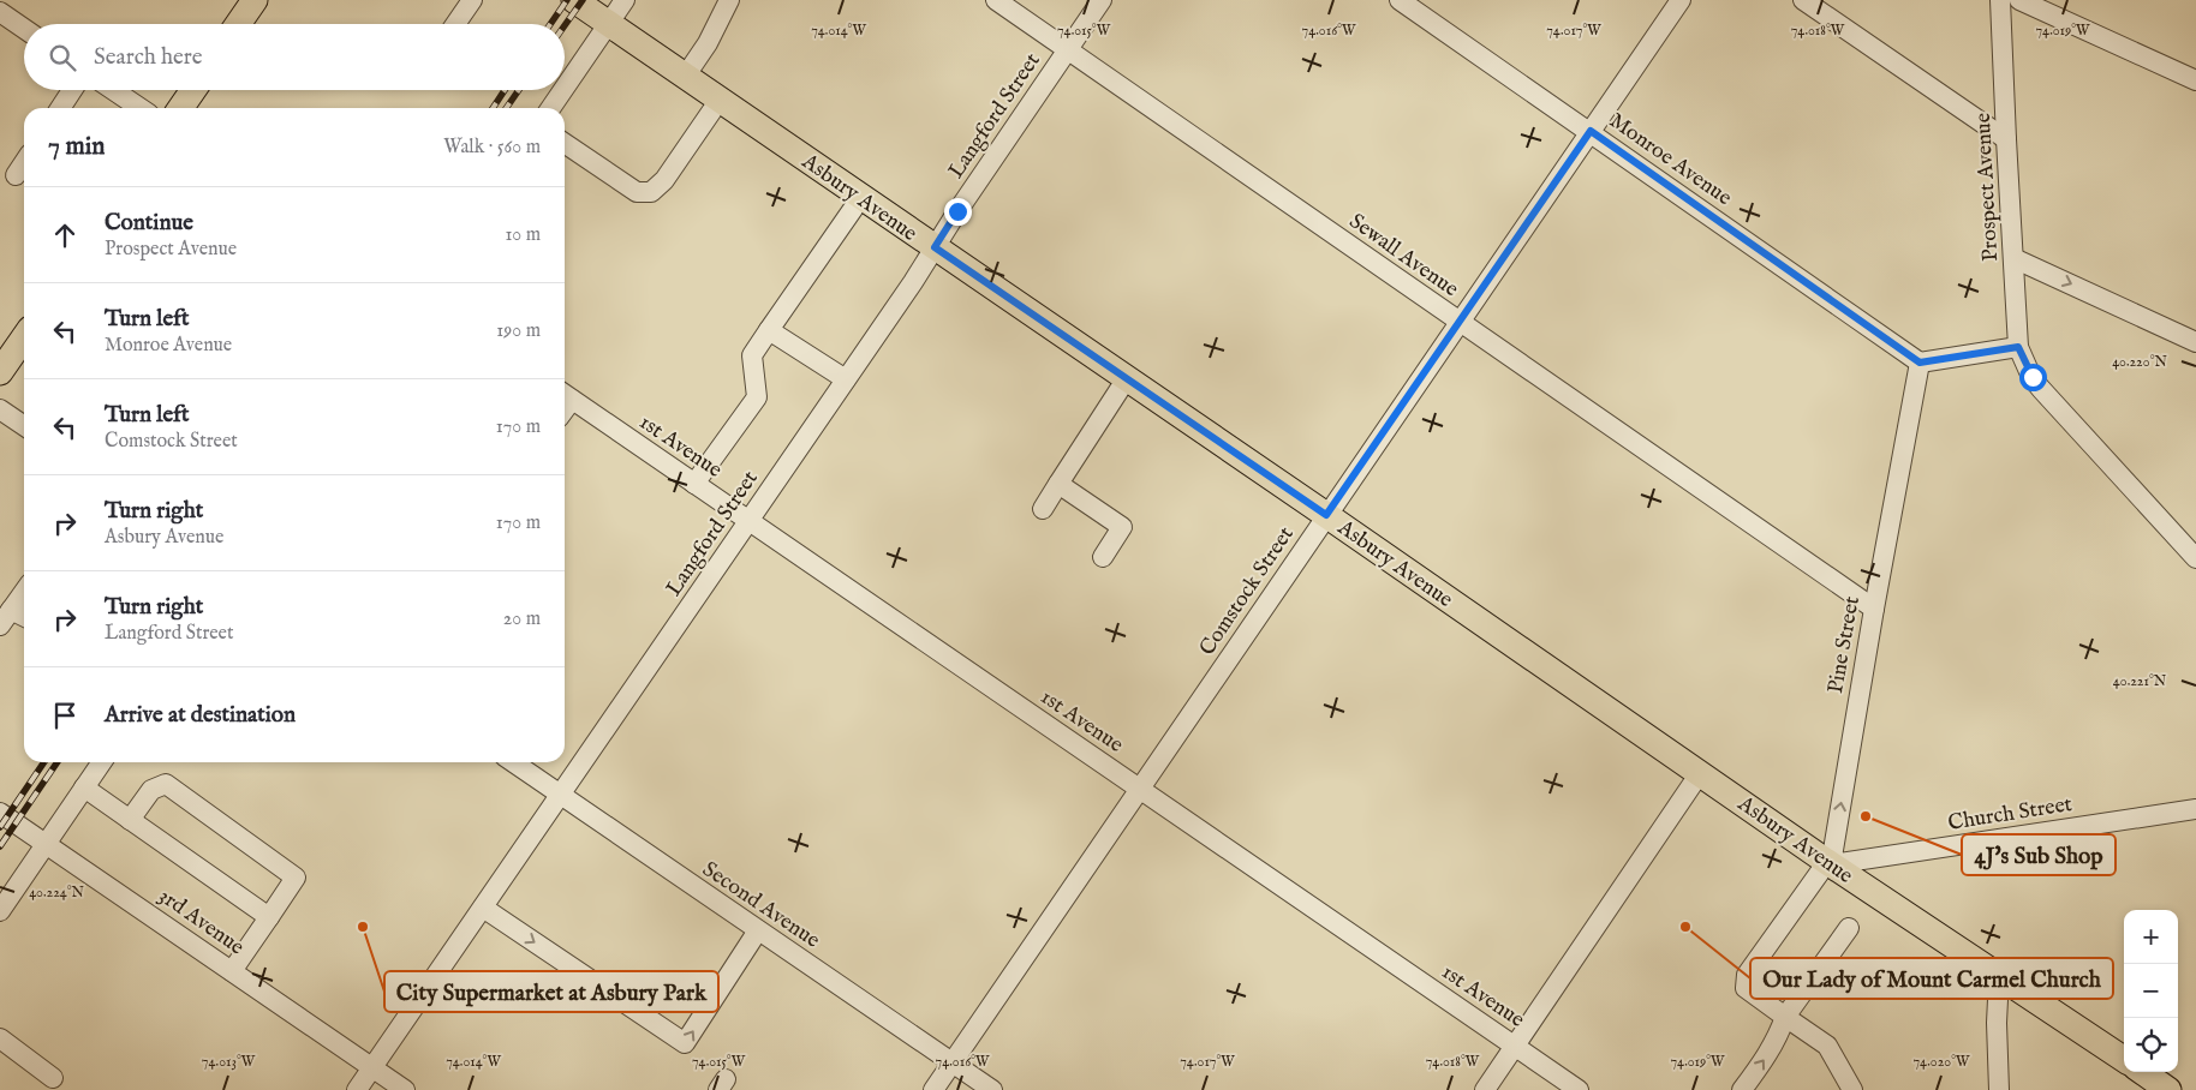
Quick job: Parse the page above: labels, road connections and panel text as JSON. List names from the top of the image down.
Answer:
{
  "streets": {
    "main road": ["Asbury Avenue"],
    "street": [
      "Langford Street",
      "Monroe Avenue",
      "Prospect Avenue",
      "Sewall Avenue",
      "1st Avenue",
      "Comstock Street",
      "Pine Street",
      "Church Street",
      "Second Avenue",
      "3rd Avenue"
    ]
  },
  "crossings": [
    ["Langford Street", "Asbury Avenue"],
    ["Langford Street", "Sewall Avenue"],
    ["Langford Street", "1st Avenue"],
    ["Langford Street", "Second Avenue"],
    ["Langford Street", "3rd Avenue"],
    ["Monroe Avenue", "Comstock Street"],
    ["Monroe Avenue", "Pine Street"],
    ["Asbury Avenue", "Comstock Street"],
    ["Asbury Avenue", "Pine Street"],
    ["Asbury Avenue", "Church Street"],
    ["Sewall Avenue", "Comstock Street"],
    ["Sewall Avenue", "Pine Street"],
    ["1st Avenue", "Comstock Street"],
    ["Comstock Street", "Second Avenue"],
    ["Pine Street", "Church Street"]
  ],
  "one_way": ["Pine Street"],
  "places": ["4J's Sub Shop", "City Supermarket at Asbury Park", "Our Lady of Mount Carmel Church"],
  "page": {
    "search": "Search here",
    "heading": ["7 min", "Walk · 560 m"],
    "list": [
      ["Continue", "Prospect Avenue", "10 m"],
      ["Turn left", "Monroe Avenue", "190 m"],
      ["Turn left", "Comstock Street", "170 m"],
      ["Turn right", "Asbury Avenue", "170 m"],
      ["Turn right", "Langford Street", "20 m"],
      "Arrive at destination"
    ],
    "map_buttons": ["+", "−"]
  },
  "coordinates": [
    "74.014°W",
    "74.015°W",
    "74.016°W",
    "74.017°W",
    "74.018°W",
    "74.019°W",
    "40.220°N",
    "40.221°N",
    "40.224°N",
    "74.013°W",
    "74.020°W"
  ]
}
